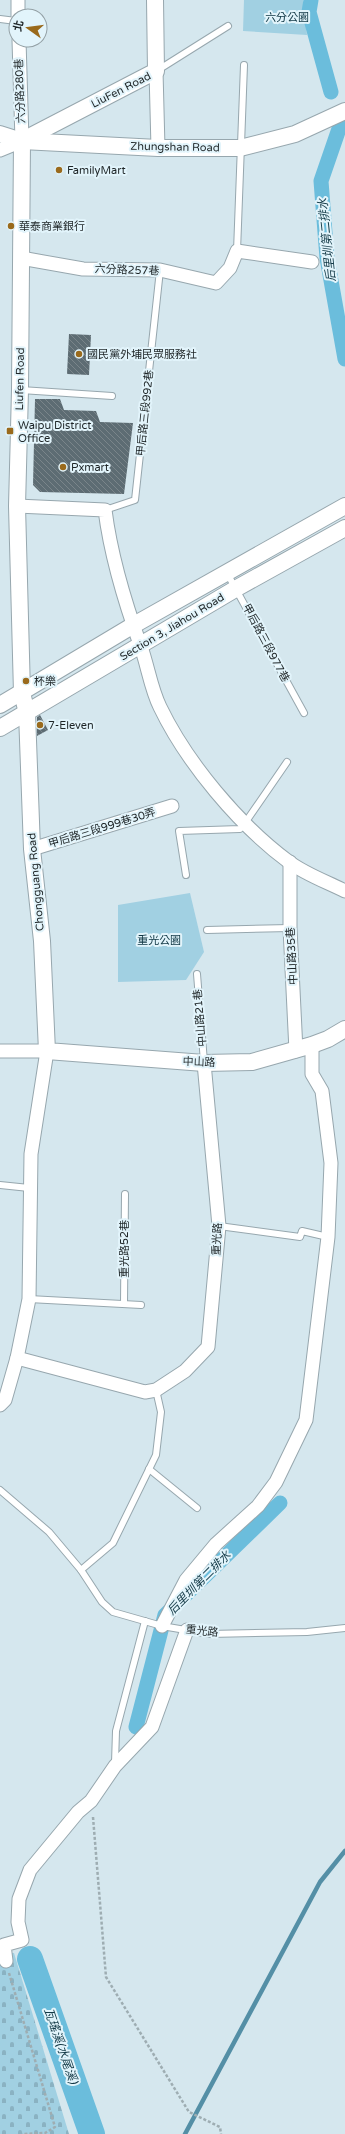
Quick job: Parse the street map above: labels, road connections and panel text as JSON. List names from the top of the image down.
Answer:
{
  "streets": {
    "street": [
      "LiuFen Road",
      "六分路280巷",
      "Zhungshan Road",
      "六分路257巷",
      "Liufen Road",
      "甲后路三段992巷",
      "Section 3, Jiahou Road",
      "甲后路三段999巷30弄",
      "Chongguang Road",
      "中山路35巷",
      "中山路",
      "重光路"
    ],
    "lane": ["甲后路三段977巷", "中山路21巷", "重光路52巷"]
  },
  "crossings": [
    ["LiuFen Road", "六分路280巷"],
    ["LiuFen Road", "Zhungshan Road"],
    ["LiuFen Road", "Liufen Road"],
    ["六分路280巷", "Zhungshan Road"],
    ["六分路280巷", "Liufen Road"],
    ["Zhungshan Road", "Liufen Road"],
    ["六分路257巷", "Liufen Road"],
    ["六分路257巷", "甲后路三段992巷"],
    ["Liufen Road", "甲后路三段992巷"],
    ["Liufen Road", "Section 3, Jiahou Road"],
    ["Liufen Road", "Chongguang Road"],
    ["Section 3, Jiahou Road", "甲后路三段977巷"],
    ["Section 3, Jiahou Road", "Chongguang Road"],
    ["甲后路三段999巷30弄", "Chongguang Road"],
    ["Chongguang Road", "中山路"],
    ["中山路35巷", "中山路"],
    ["中山路21巷", "中山路"],
    ["中山路21巷", "重光路"],
    ["中山路", "重光路"]
  ],
  "water": ["后里圳第二排水", "瓦瑤溪(水尾溪)"],
  "parks": ["六分公園", "重光公園"],
  "places": {
    "other": [
      "FamilyMart",
      "華泰商業銀行",
      "國民黨外埔民眾服務社",
      "Pxmart",
      "杯樂",
      "7-Eleven"
    ],
    "transit": ["Waipu District Office"]
  },
  "north": "left"
}
